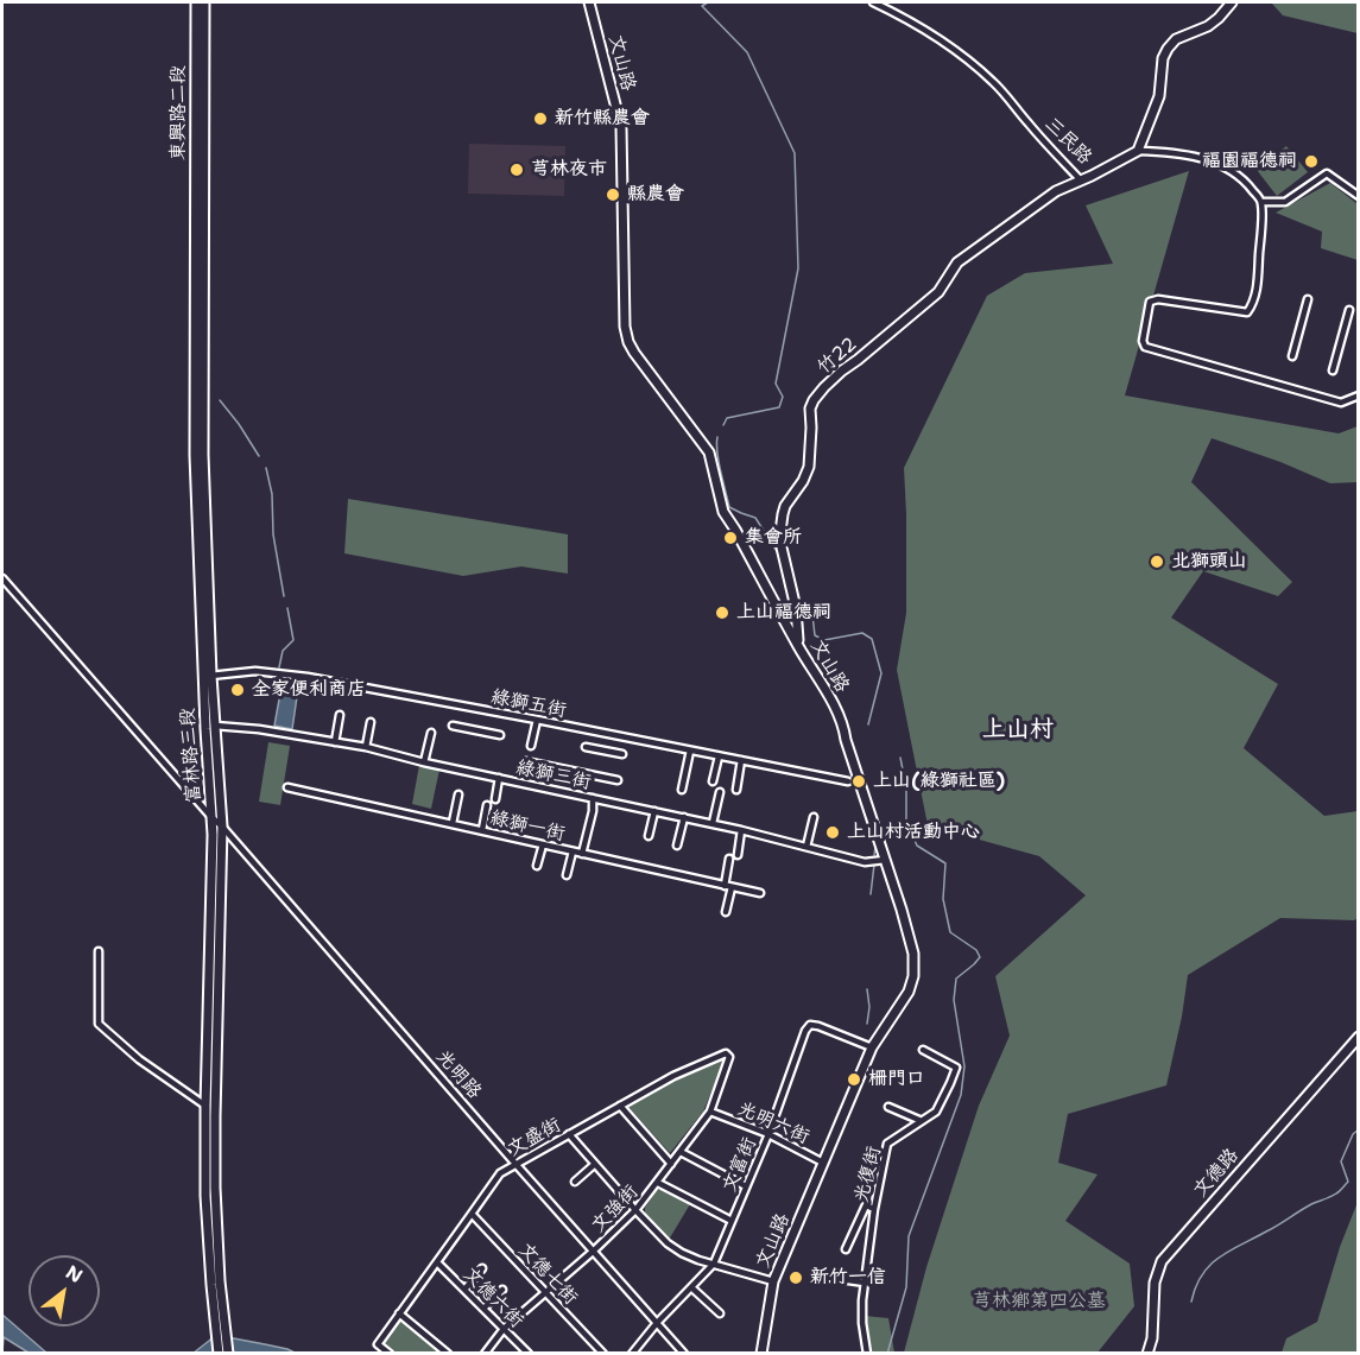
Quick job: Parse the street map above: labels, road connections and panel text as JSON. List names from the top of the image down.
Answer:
{
  "streets": {
    "main road": [
      "文山路",
      "東興路二段",
      "三民路",
      "竹22",
      "富林路三段",
      "文德路"
    ],
    "street": [
      "綠獅五街",
      "綠獅三街",
      "綠獅一街",
      "光明路",
      "光明六街",
      "文盛街",
      "文富街",
      "光復街",
      "文強街",
      "文德七街",
      "文德六街"
    ]
  },
  "crossings": [
    ["文山路", "竹22"],
    ["文山路", "綠獅三街"],
    ["文山路", "光明六街"],
    ["文山路", "文富街"],
    ["東興路二段", "富林路三段"],
    ["三民路", "竹22"],
    ["綠獅五街", "富林路三段"],
    ["富林路三段", "綠獅三街"],
    ["富林路三段", "光明路"],
    ["光明路", "文盛街"],
    ["光明路", "文富街"],
    ["光明路", "文強街"],
    ["光明六街", "文富街"],
    ["光明六街", "文強街"],
    ["文盛街", "文強街"],
    ["文盛街", "文德七街"],
    ["文盛街", "文德六街"],
    ["文強街", "文德七街"],
    ["文強街", "文德六街"]
  ],
  "districts": ["上山村"],
  "parks": ["芎林鄉第四公墓"],
  "places": [
    "新竹縣農會",
    "福園福德祠",
    "芎林夜市",
    "縣農會",
    "集會所",
    "北獅頭山",
    "上山福德祠",
    "全家便利商店",
    "上山(綠獅社區)",
    "上山村活動中心",
    "柵門口",
    "新竹一信"
  ],
  "north": "top right"
}
